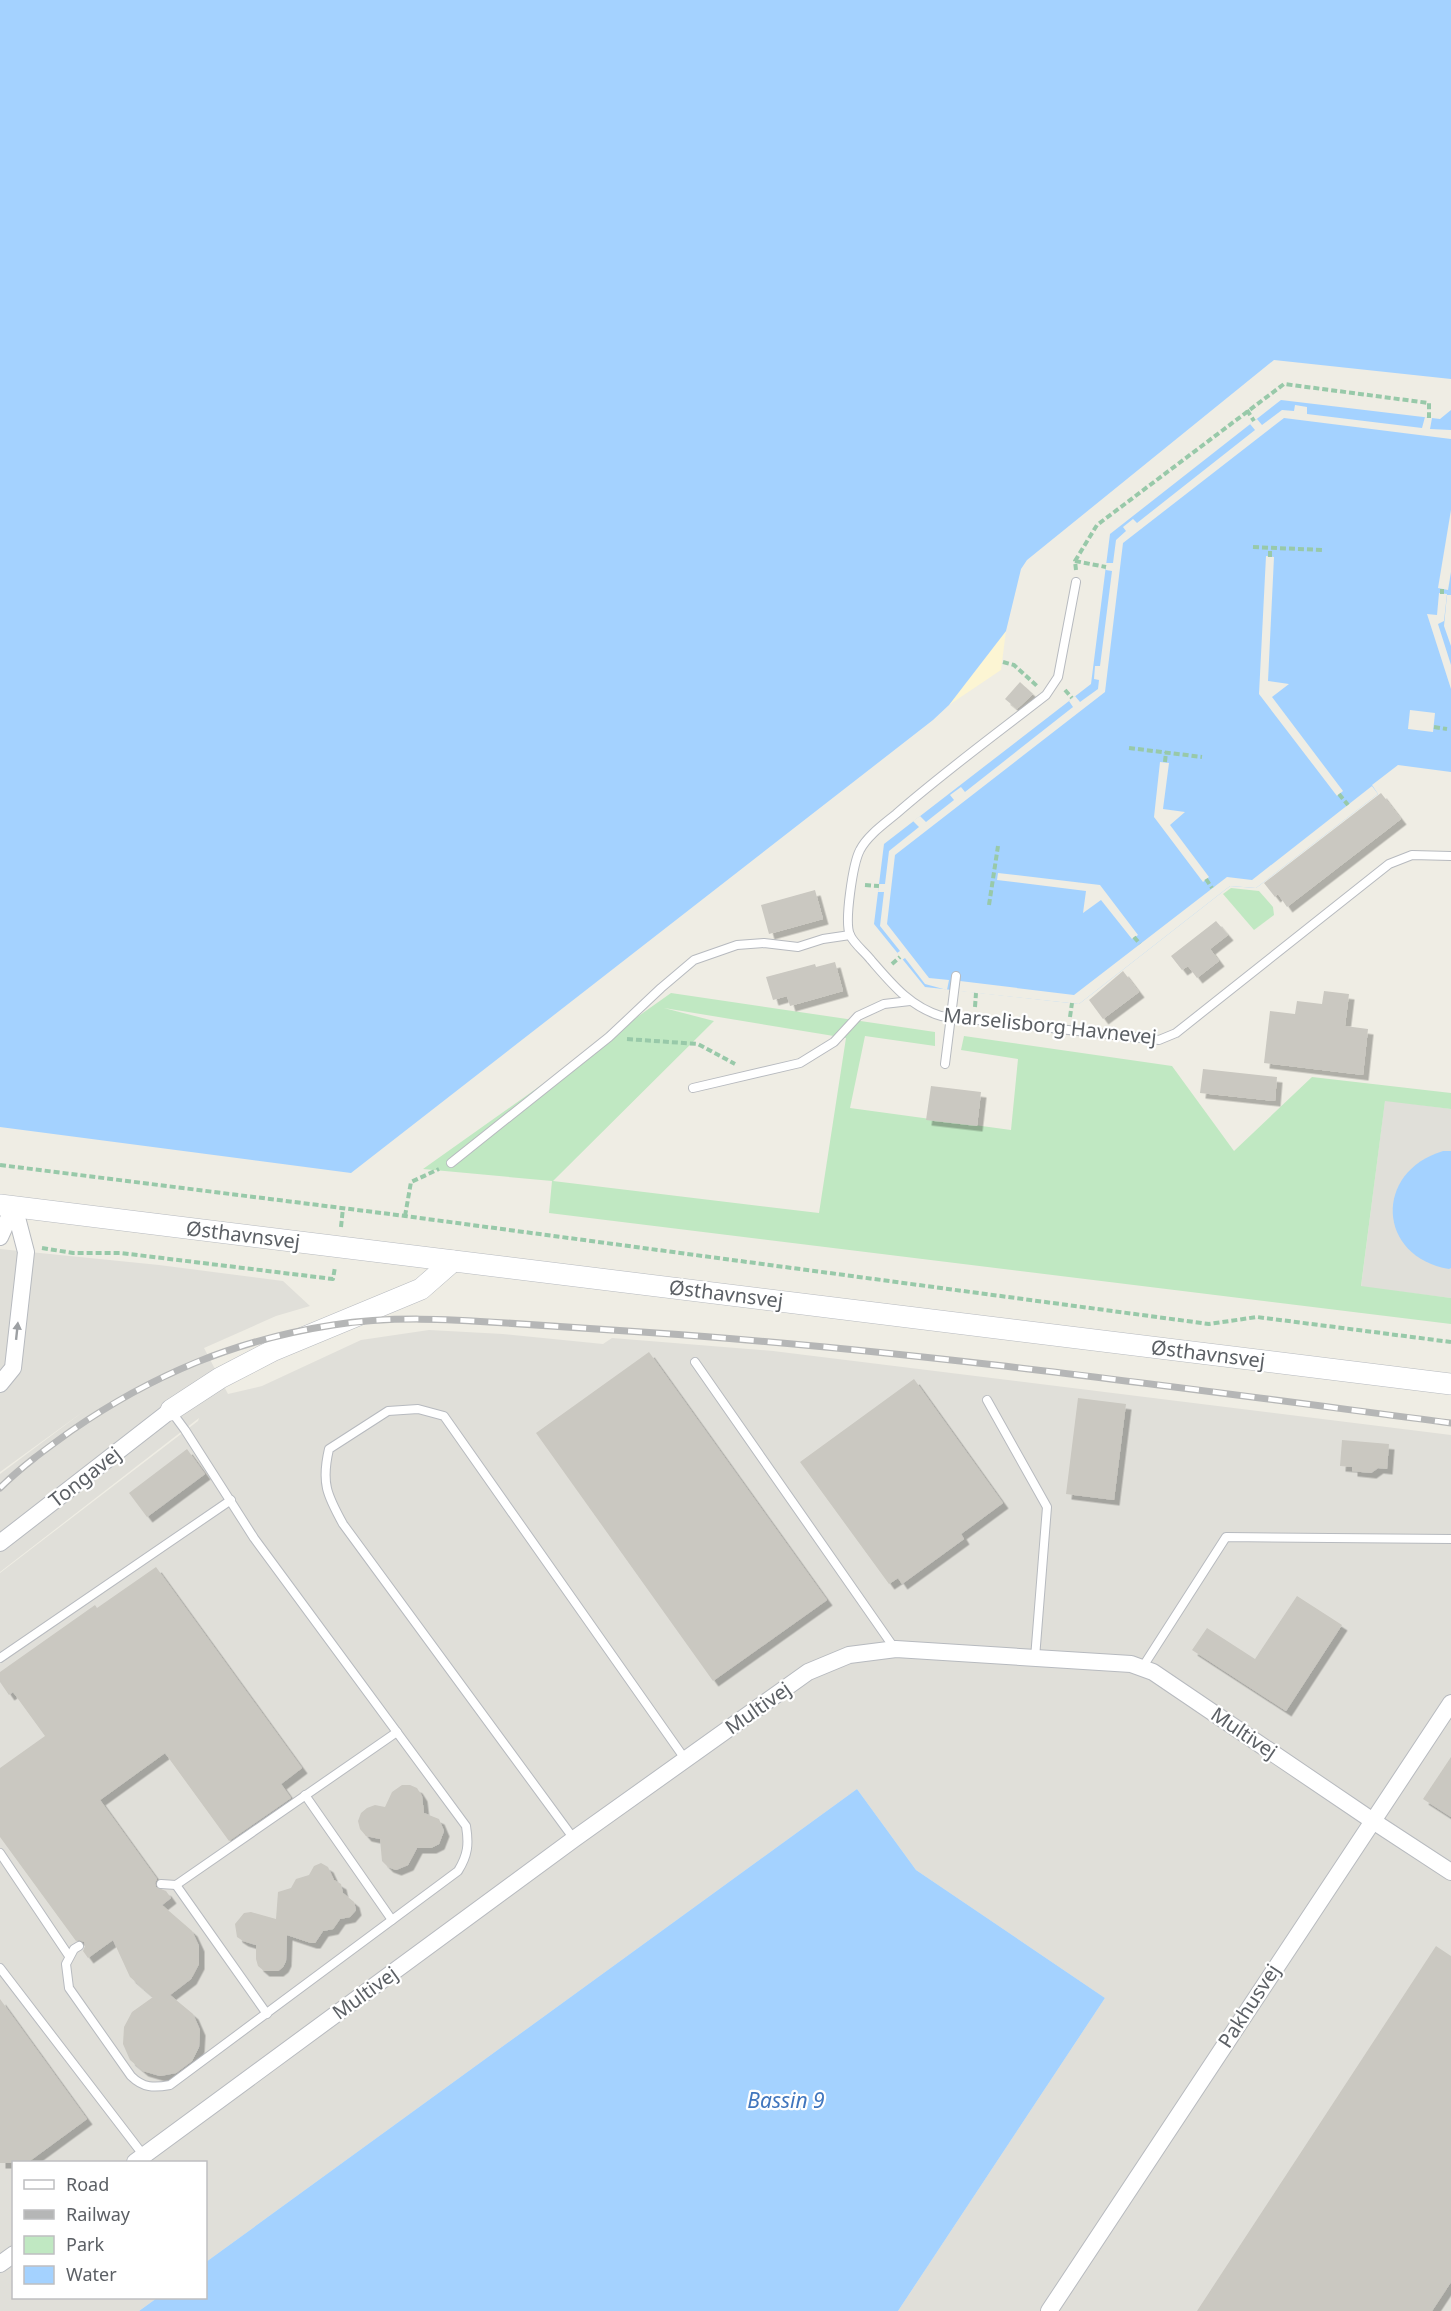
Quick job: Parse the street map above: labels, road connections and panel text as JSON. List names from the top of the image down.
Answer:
{
  "streets": {
    "street": [
      "Østhavnsvej",
      "Tongavej",
      "Multivej",
      "Pakhusvej"
    ],
    "lane": ["Marselisborg Havnevej"]
  },
  "crossings": [
    ["Multivej", "Pakhusvej"]
  ],
  "water": ["Bassin 9"],
  "legend": [
    "Road",
    "Railway",
    "Park",
    "Water"
  ]
}
